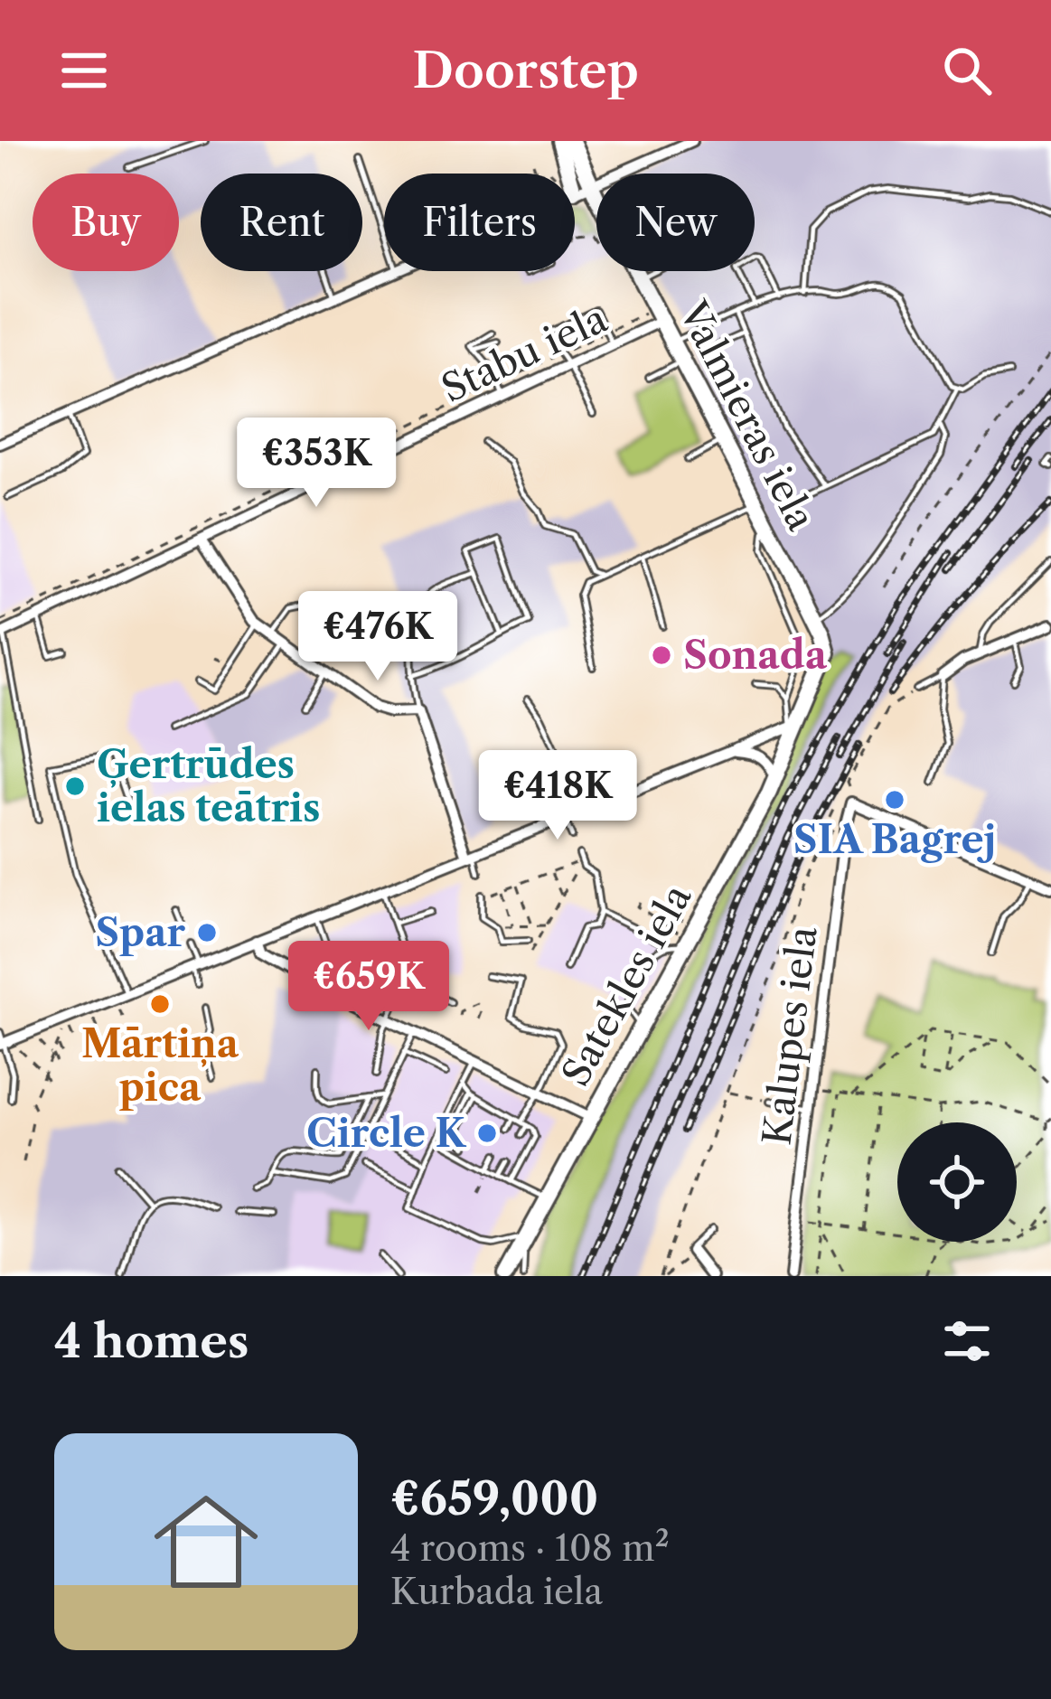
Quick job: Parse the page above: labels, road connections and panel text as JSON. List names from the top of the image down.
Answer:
{
  "streets": {
    "main road": ["Valmieras iela", "Satekles iela"],
    "street": ["Stabu iela", "Kalupes iela"]
  },
  "crossings": [
    ["Stabu iela", "Valmieras iela"]
  ],
  "places": [
    "Sonada",
    "Ģertrūdes ielas teātris",
    "SIA Bagrej",
    "Spar",
    "Mārtiņa pica",
    "Circle K"
  ],
  "page": {
    "header": "Doorstep",
    "chip": [
      "Buy",
      "Rent",
      "Filters",
      "New"
    ],
    "price": [
      "€353K",
      "€476K",
      "€418K",
      "€659K"
    ],
    "heading": "4 homes",
    "list": [
      {
        "name": "€659,000",
        "note": "4 rooms · 108 m² · Kurbada iela"
      }
    ]
  }
}
